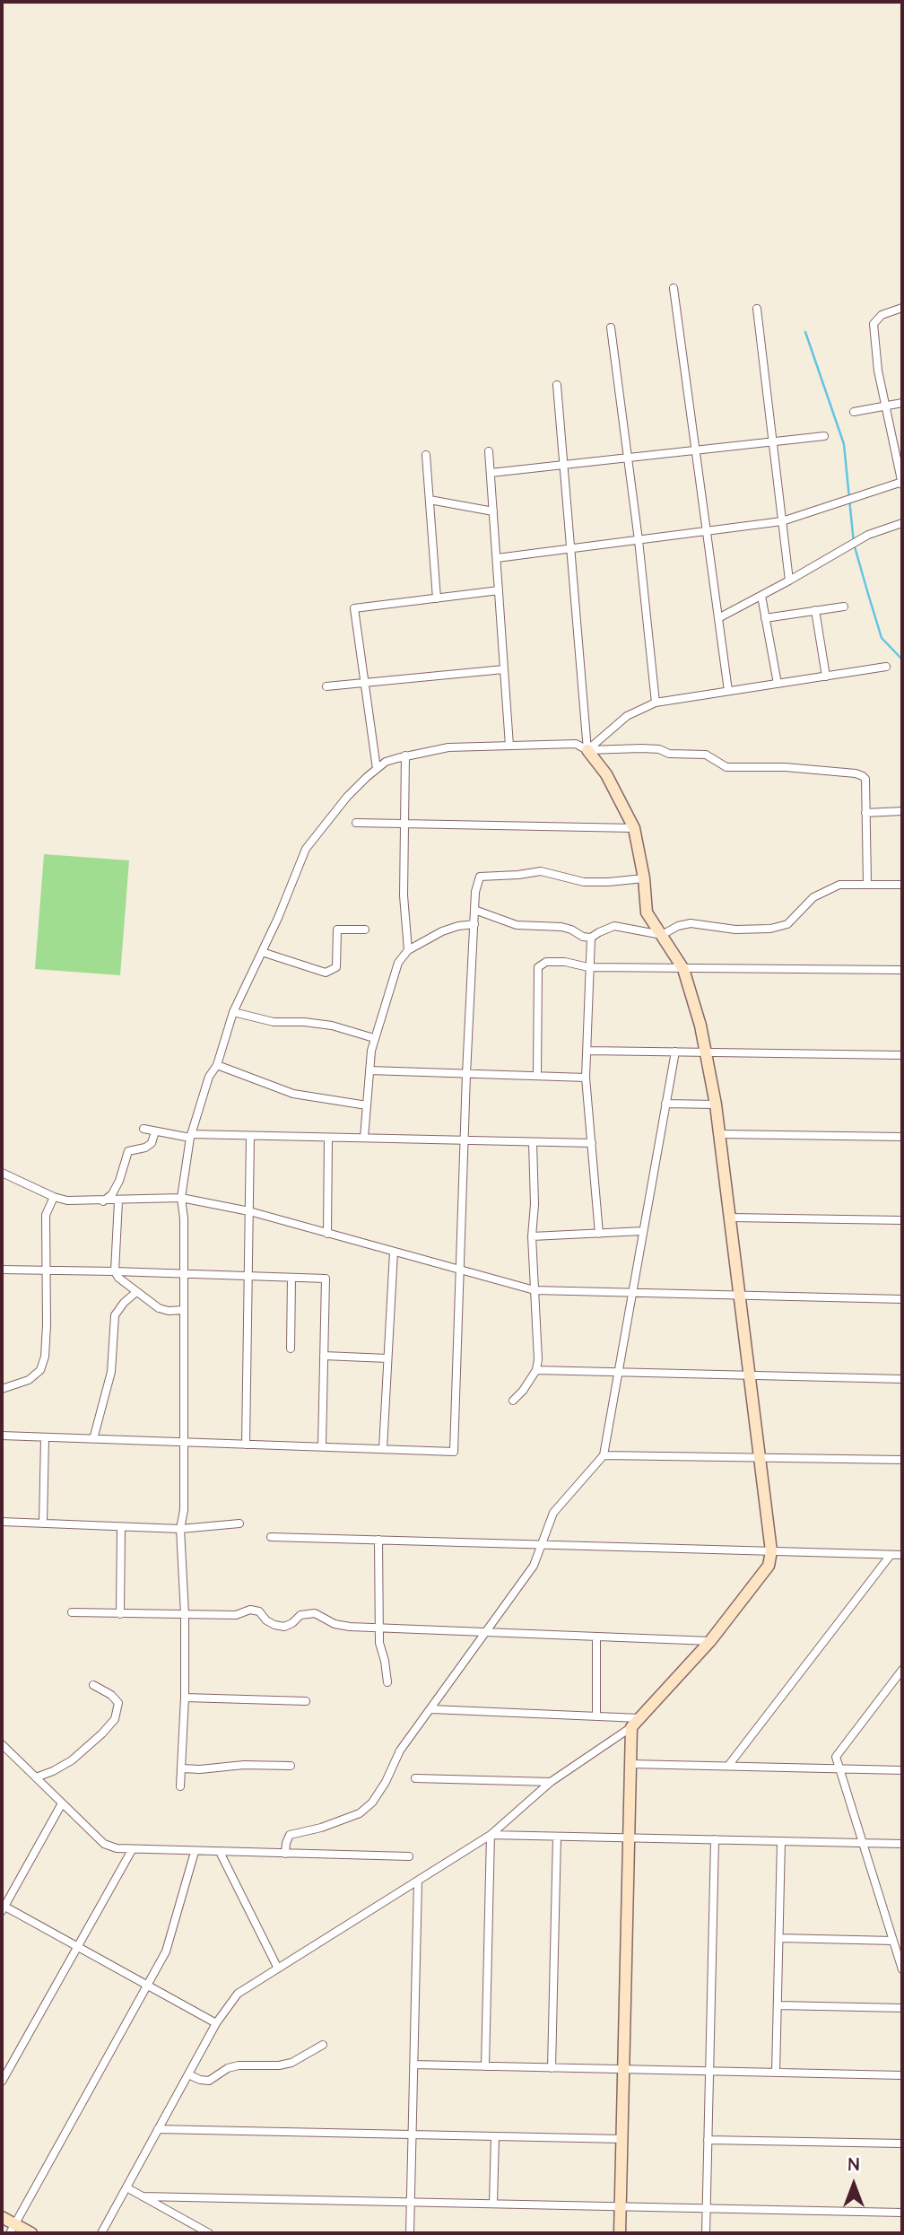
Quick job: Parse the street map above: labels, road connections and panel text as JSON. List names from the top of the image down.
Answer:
{
  "north": "top"
}
